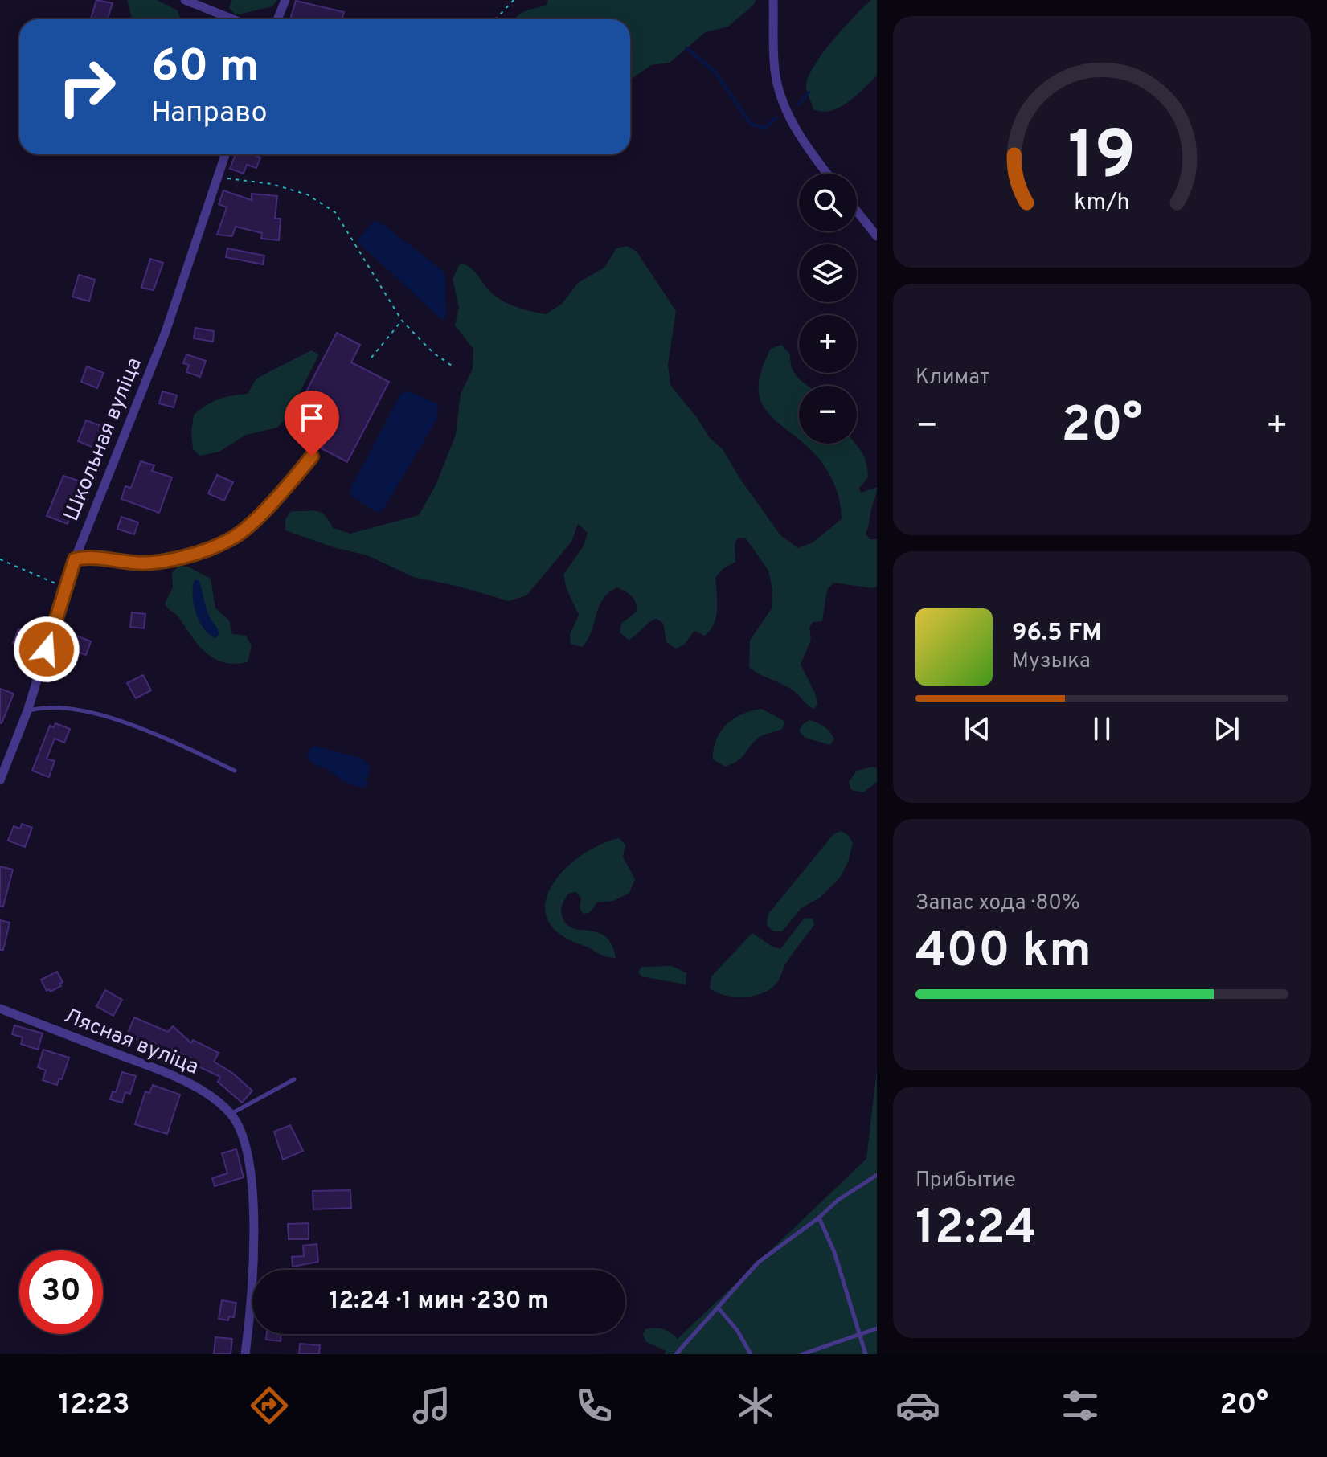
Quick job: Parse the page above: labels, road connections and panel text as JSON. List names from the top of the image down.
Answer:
{
  "streets": {
    "street": ["Школьная вуліца", "Лясная вуліца"]
  },
  "page": {
    "turn": ["60 m", "Направо"],
    "map_buttons": ["+", "−"],
    "tile": [
      "Климат",
      ["Запас хода · 80%", "400 km"],
      ["Прибытие", "12:24"]
    ],
    "heat": ["−", "20°", "+"],
    "song": ["96.5 FM", "Музыка"],
    "limit": "30",
    "trip": "12:24 · 1 мин · 230 m",
    "tabs": ["12:23", "20°"],
    "gauge": ["19", "km/h"]
  }
}
